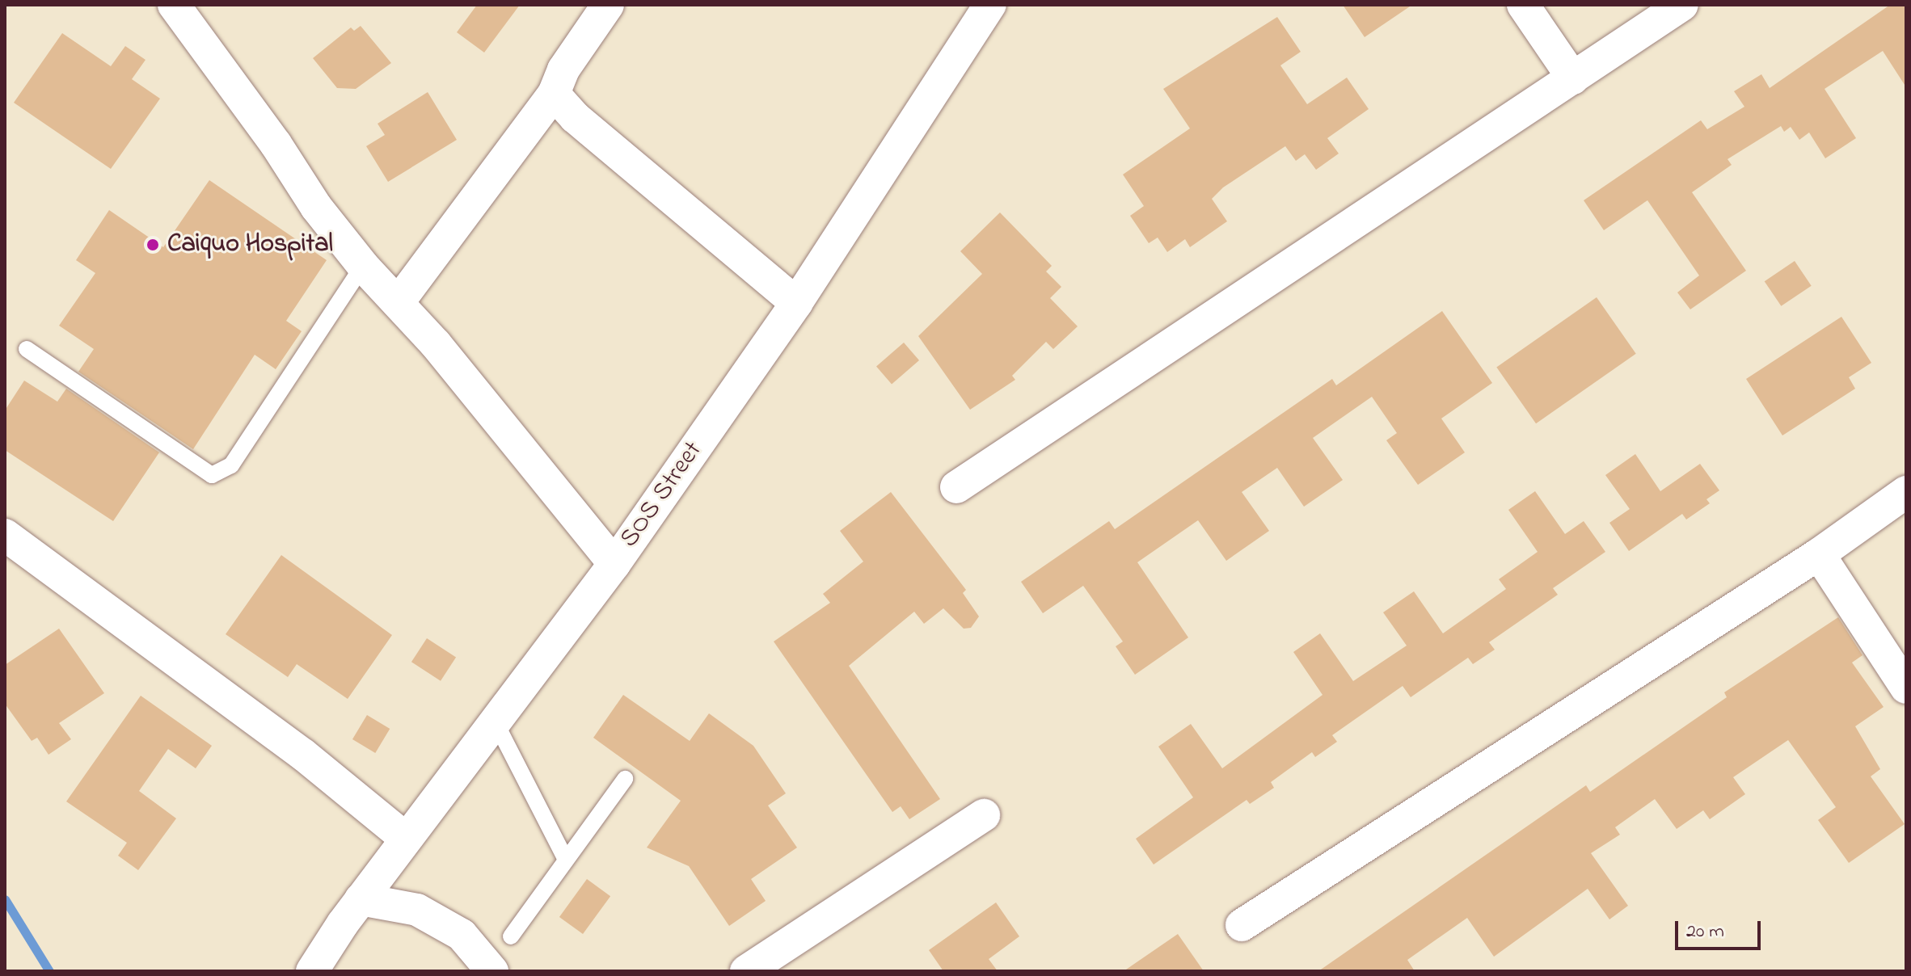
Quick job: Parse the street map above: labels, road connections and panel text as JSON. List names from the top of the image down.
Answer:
{
  "streets": {
    "street": ["SOS Street"]
  },
  "places": ["Caiquo Hospital"],
  "scale_bar": "20 m"
}
